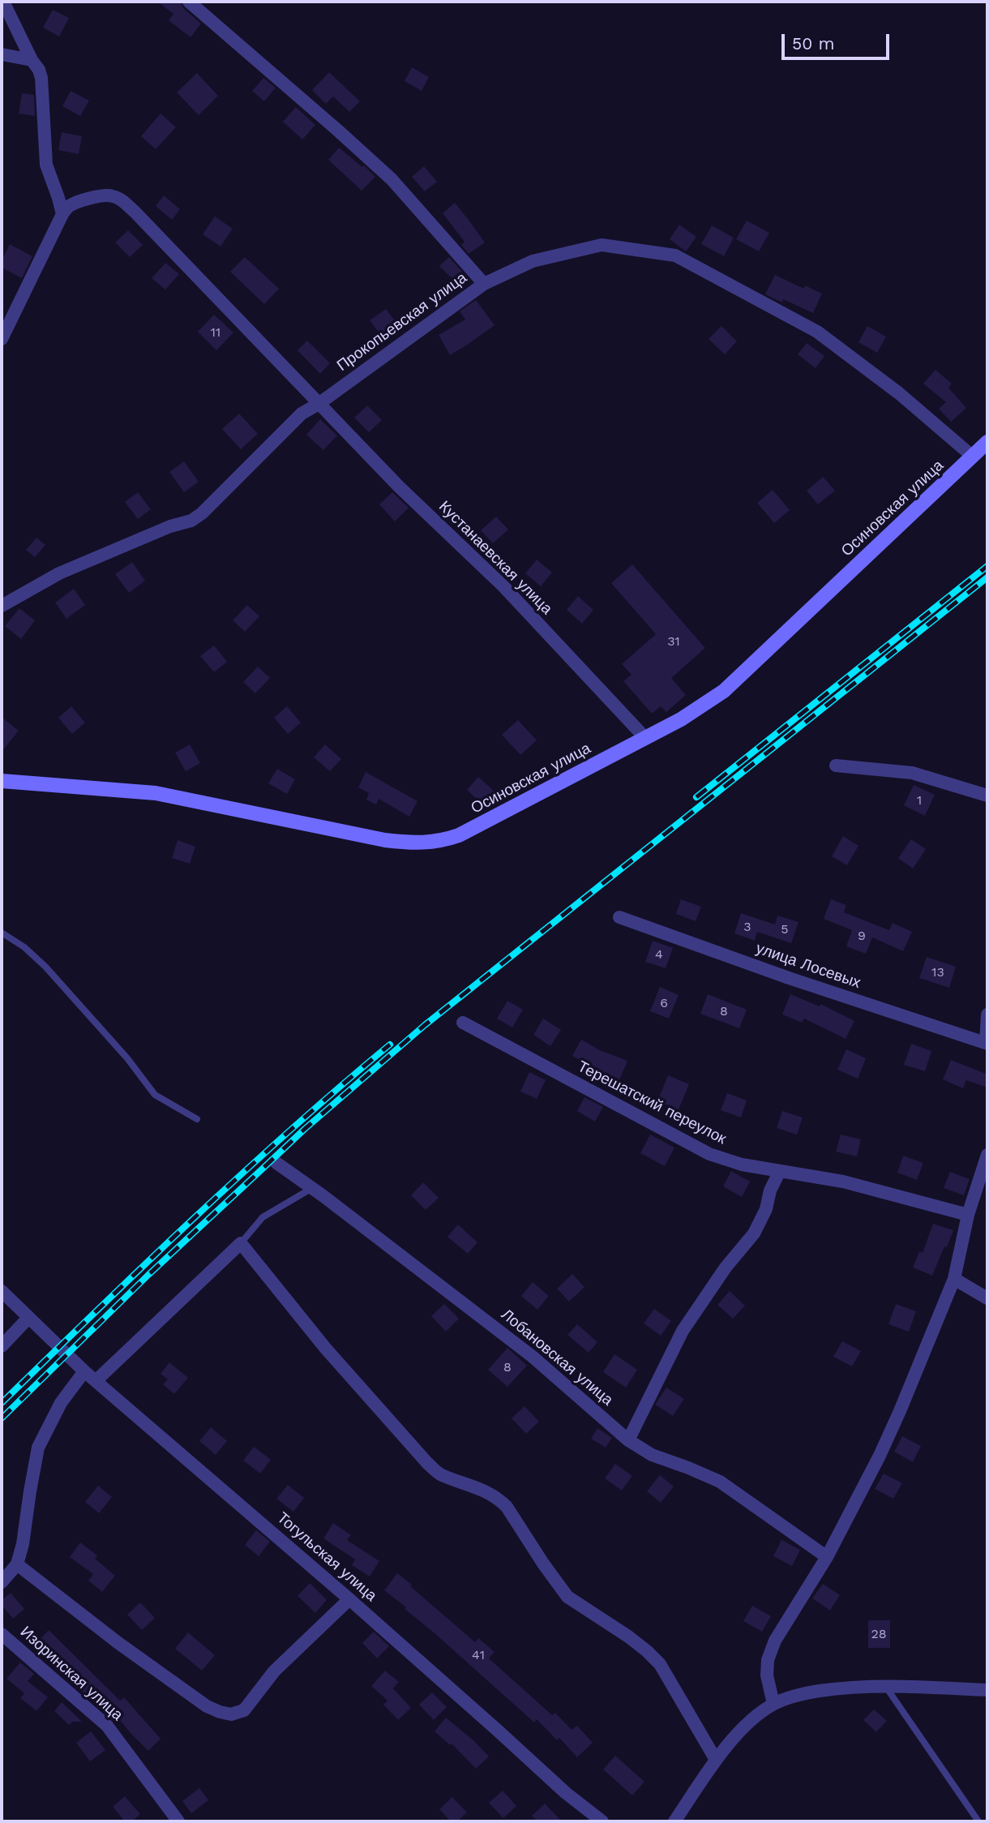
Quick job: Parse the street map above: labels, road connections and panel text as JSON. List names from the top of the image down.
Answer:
{
  "streets": {
    "main road": ["Осиновская улица"],
    "street": [
      "Прокопьевская улица",
      "Кустанаевская улица",
      "улица Лосевых",
      "Терешатский переулок",
      "Лобановская улица",
      "Тогульская улица",
      "Изоринская улица"
    ]
  },
  "crossings": [
    ["Прокопьевская улица", "Кустанаевская улица"],
    ["Осиновская улица", "Кустанаевская улица"]
  ],
  "house_numbers": [
    "11",
    "31",
    "1",
    "3",
    "5",
    "9",
    "4",
    "13",
    "6",
    "8",
    "8",
    "28",
    "41"
  ],
  "scale_bar": "50 m"
}
